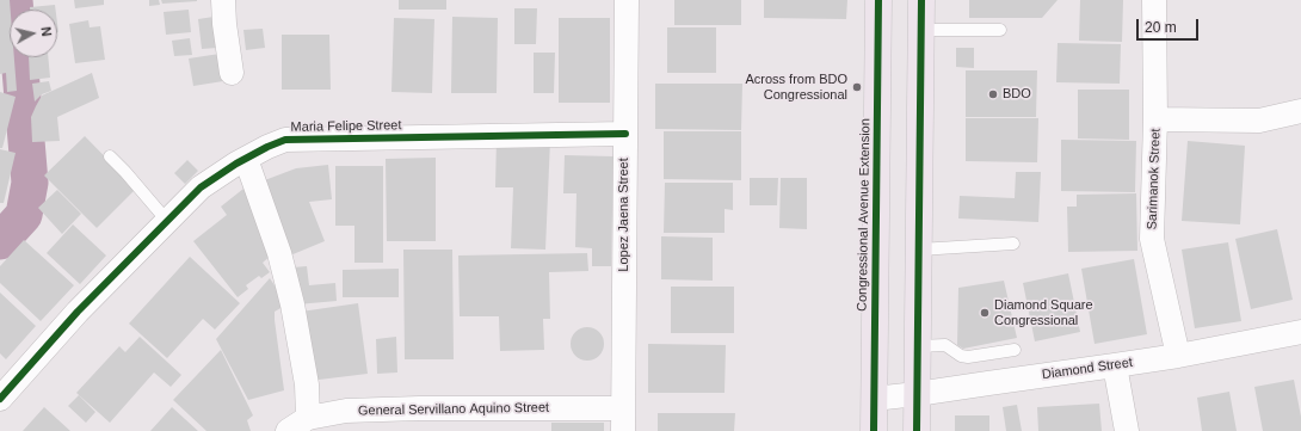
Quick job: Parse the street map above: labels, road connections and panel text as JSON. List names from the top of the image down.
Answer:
{
  "streets": {
    "main road": ["Congressional Avenue Extension"],
    "street": [
      "Maria Felipe Street",
      "Sarimanok Street",
      "Lopez Jaena Street",
      "Diamond Street",
      "General Servillano Aquino Street"
    ]
  },
  "crossings": [
    ["Maria Felipe Street", "Lopez Jaena Street"],
    ["Sarimanok Street", "Diamond Street"],
    ["Lopez Jaena Street", "General Servillano Aquino Street"],
    ["Congressional Avenue Extension", "Diamond Street"]
  ],
  "places": ["Across from BDO Congressional", "BDO", "Diamond Square Congressional"],
  "scale_bar": "20 m",
  "north": "right"
}
